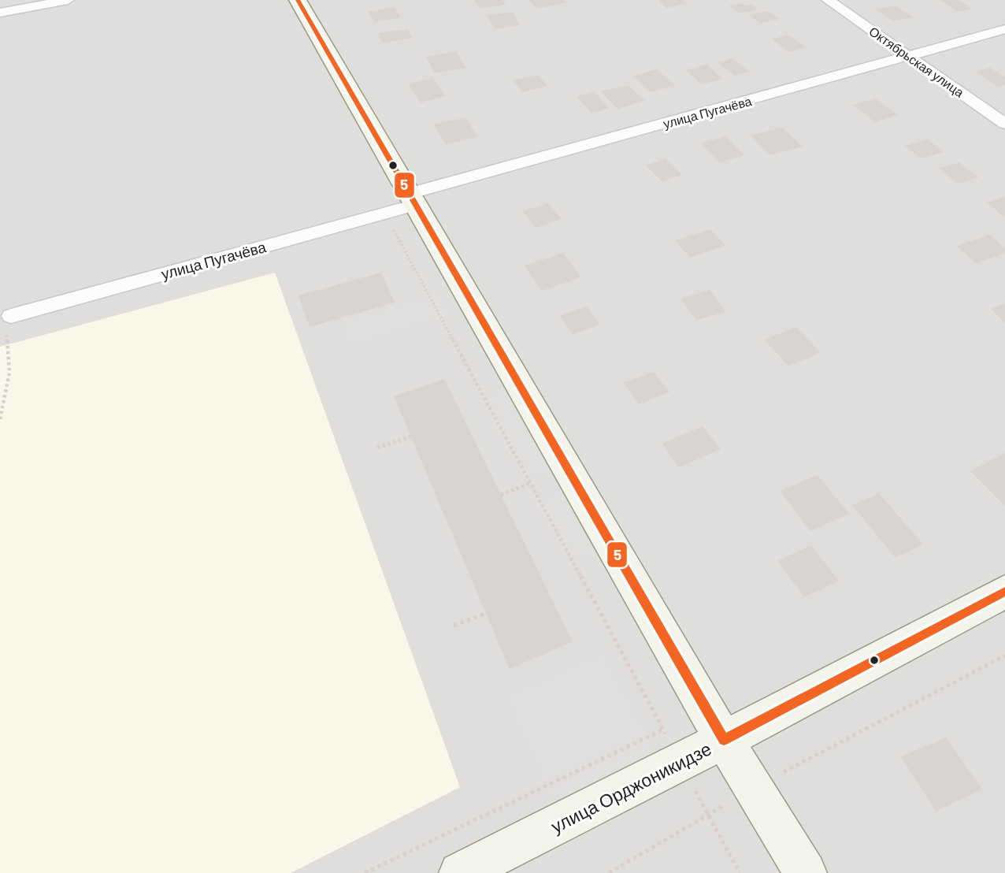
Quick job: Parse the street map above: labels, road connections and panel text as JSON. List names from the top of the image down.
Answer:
{
  "streets": {
    "main road": ["улица Орджоникидзе"],
    "street": ["Октябрьская улица", "улица Пугачёва"]
  },
  "crossings": [
    ["Октябрьская улица", "улица Пугачёва"]
  ],
  "lines": ["transit line 5"]
}
